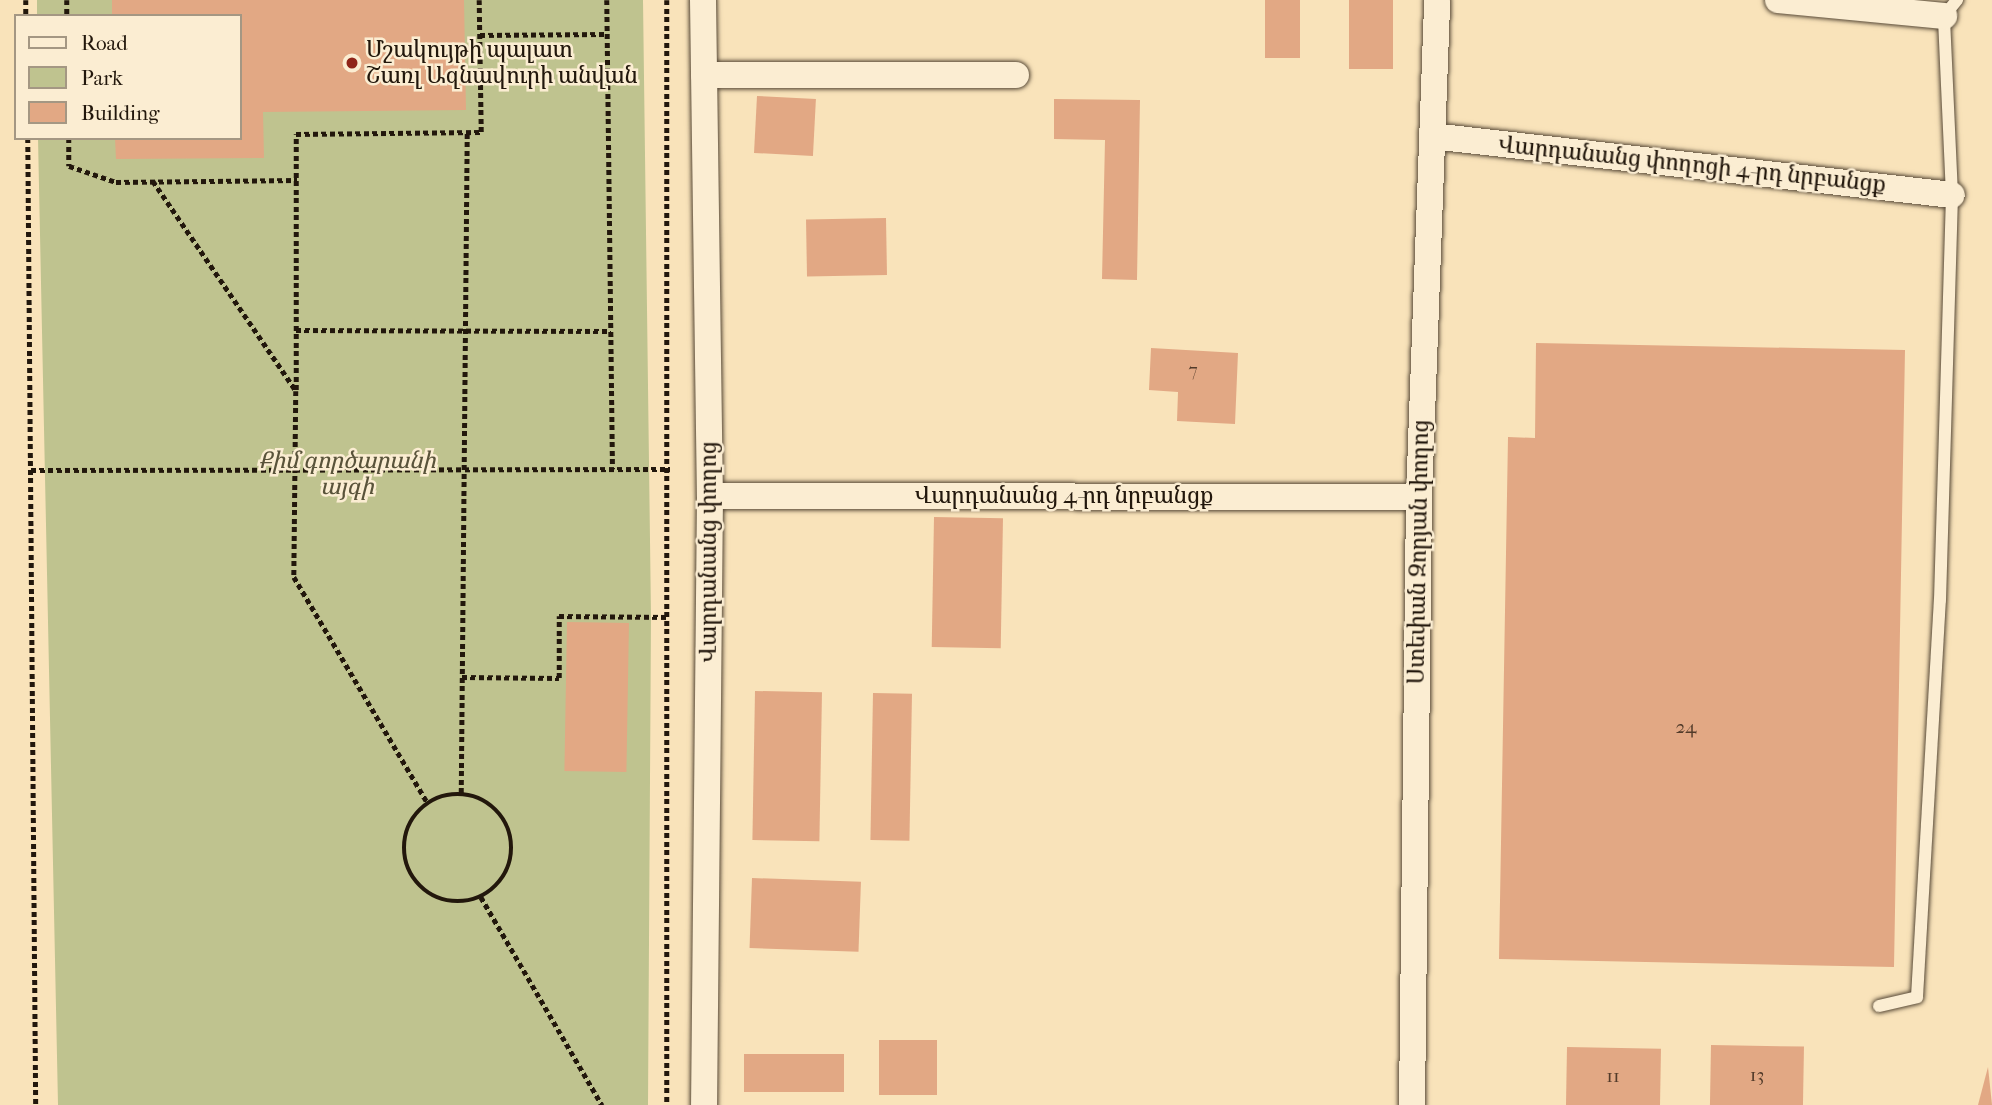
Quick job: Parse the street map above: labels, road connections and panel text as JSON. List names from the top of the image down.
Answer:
{
  "streets": {
    "street": [
      "Վարդանանց փողոցի 4-րդ նրբանցք",
      "Վարդանանց 4-րդ նրբանցք",
      "Վարդանանց փողոց",
      "Ստեփան Զորյան փողոց"
    ]
  },
  "crossings": [
    ["Վարդանանց փողոցի 4-րդ նրբանցք", "Ստեփան Զորյան փողոց"],
    ["Վարդանանց 4-րդ նրբանցք", "Վարդանանց փողոց"],
    ["Վարդանանց 4-րդ նրբանցք", "Ստեփան Զորյան փողոց"]
  ],
  "parks": ["Քիմ գործարանի այգի"],
  "places": ["Մշակույթի պալատ Շառլ Ազնավուրի անվան"],
  "house_numbers": [
    "7",
    "24",
    "13",
    "11"
  ],
  "legend": ["Road", "Park", "Building"]
}
